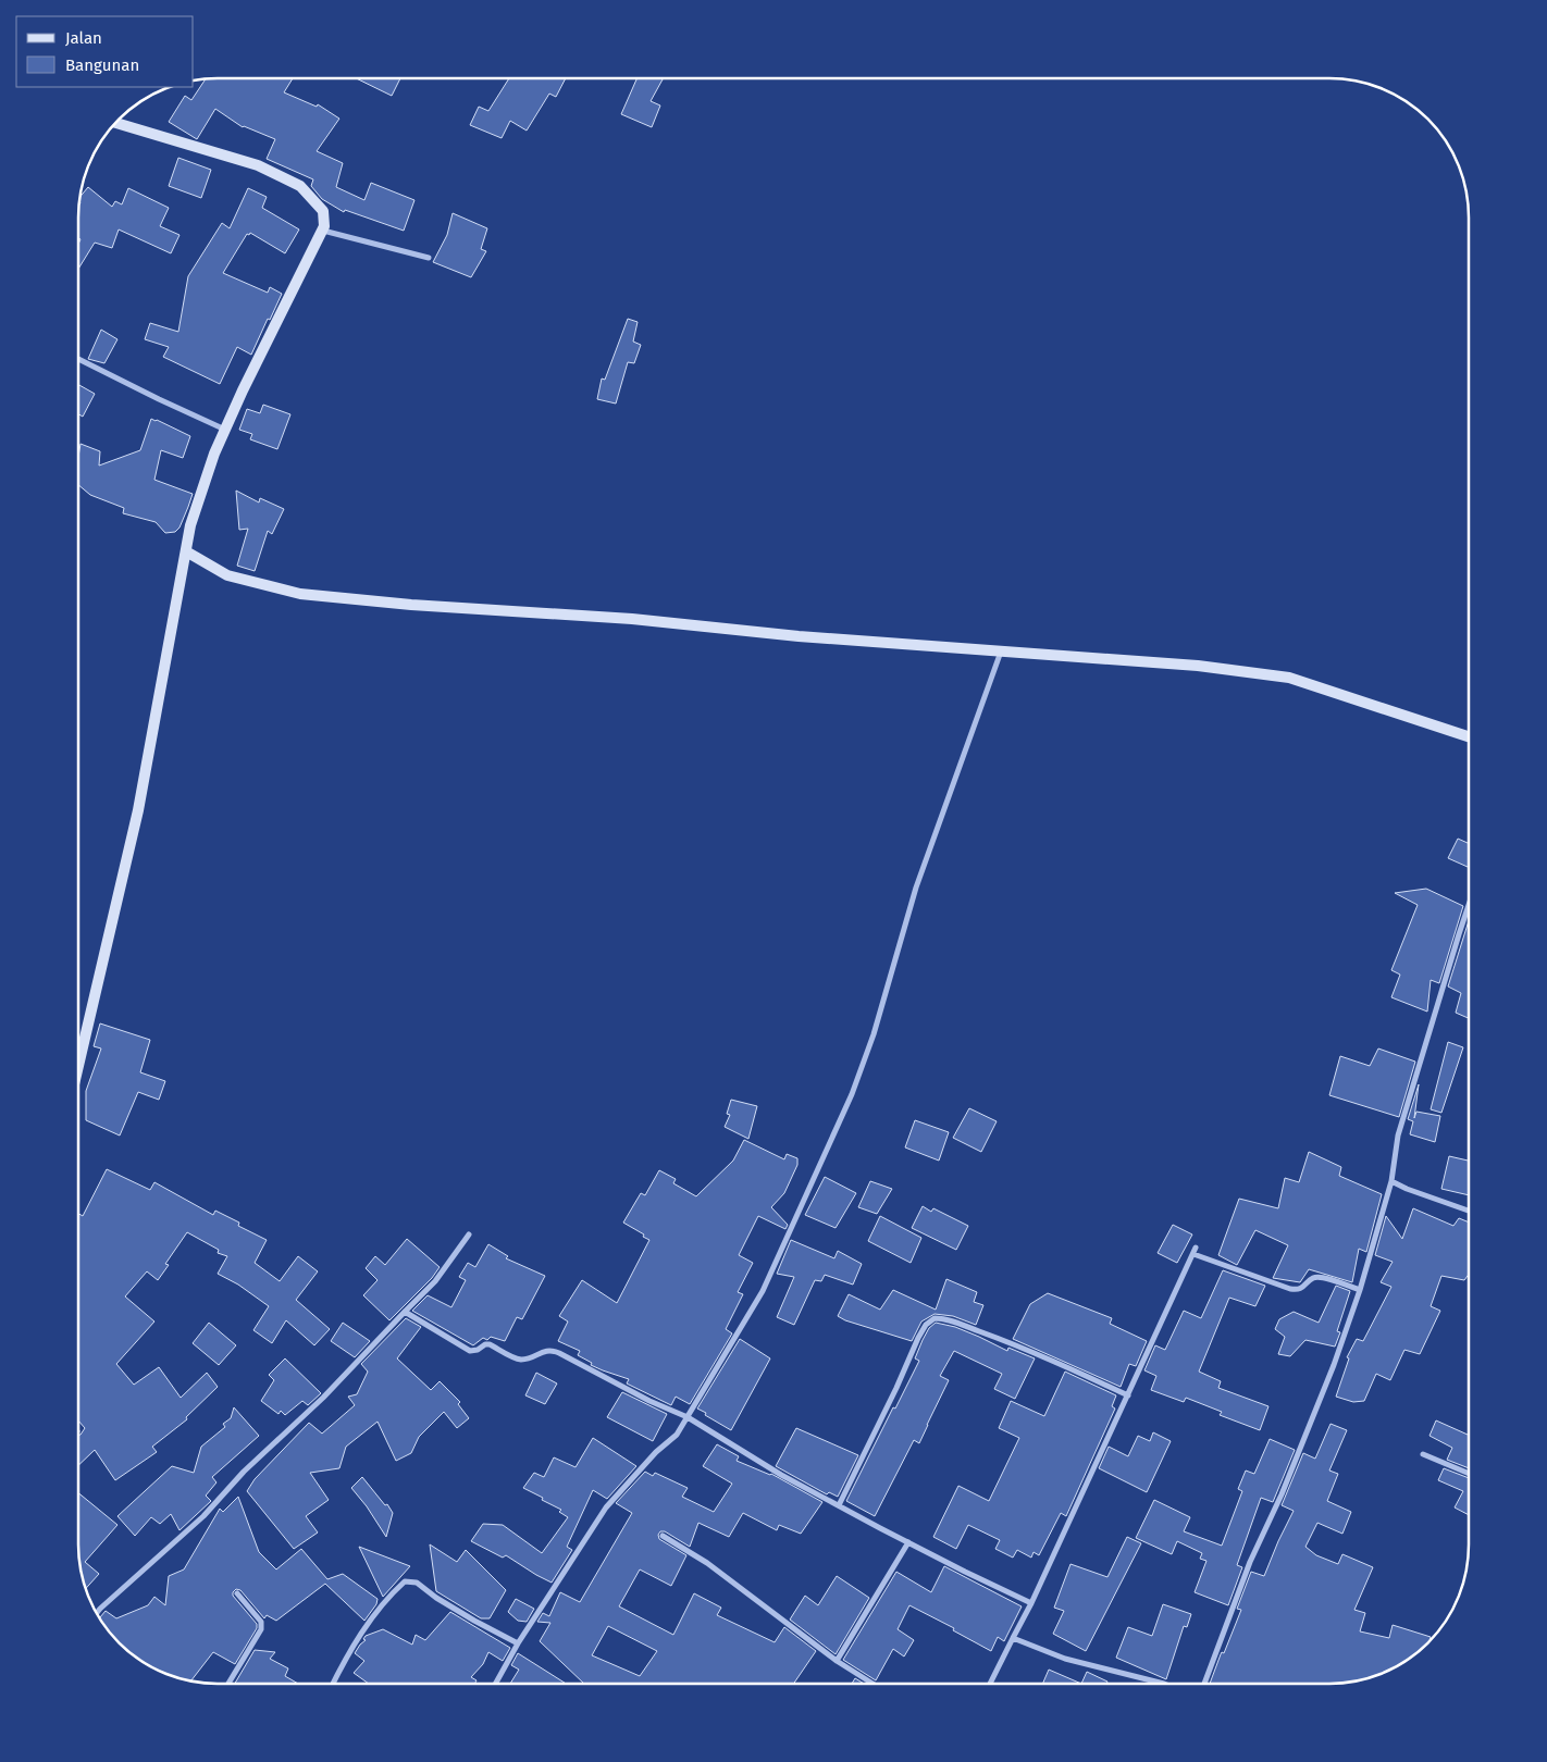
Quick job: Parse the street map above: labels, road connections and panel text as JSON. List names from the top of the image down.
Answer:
{
  "legend": ["Jalan", "Bangunan"]
}
